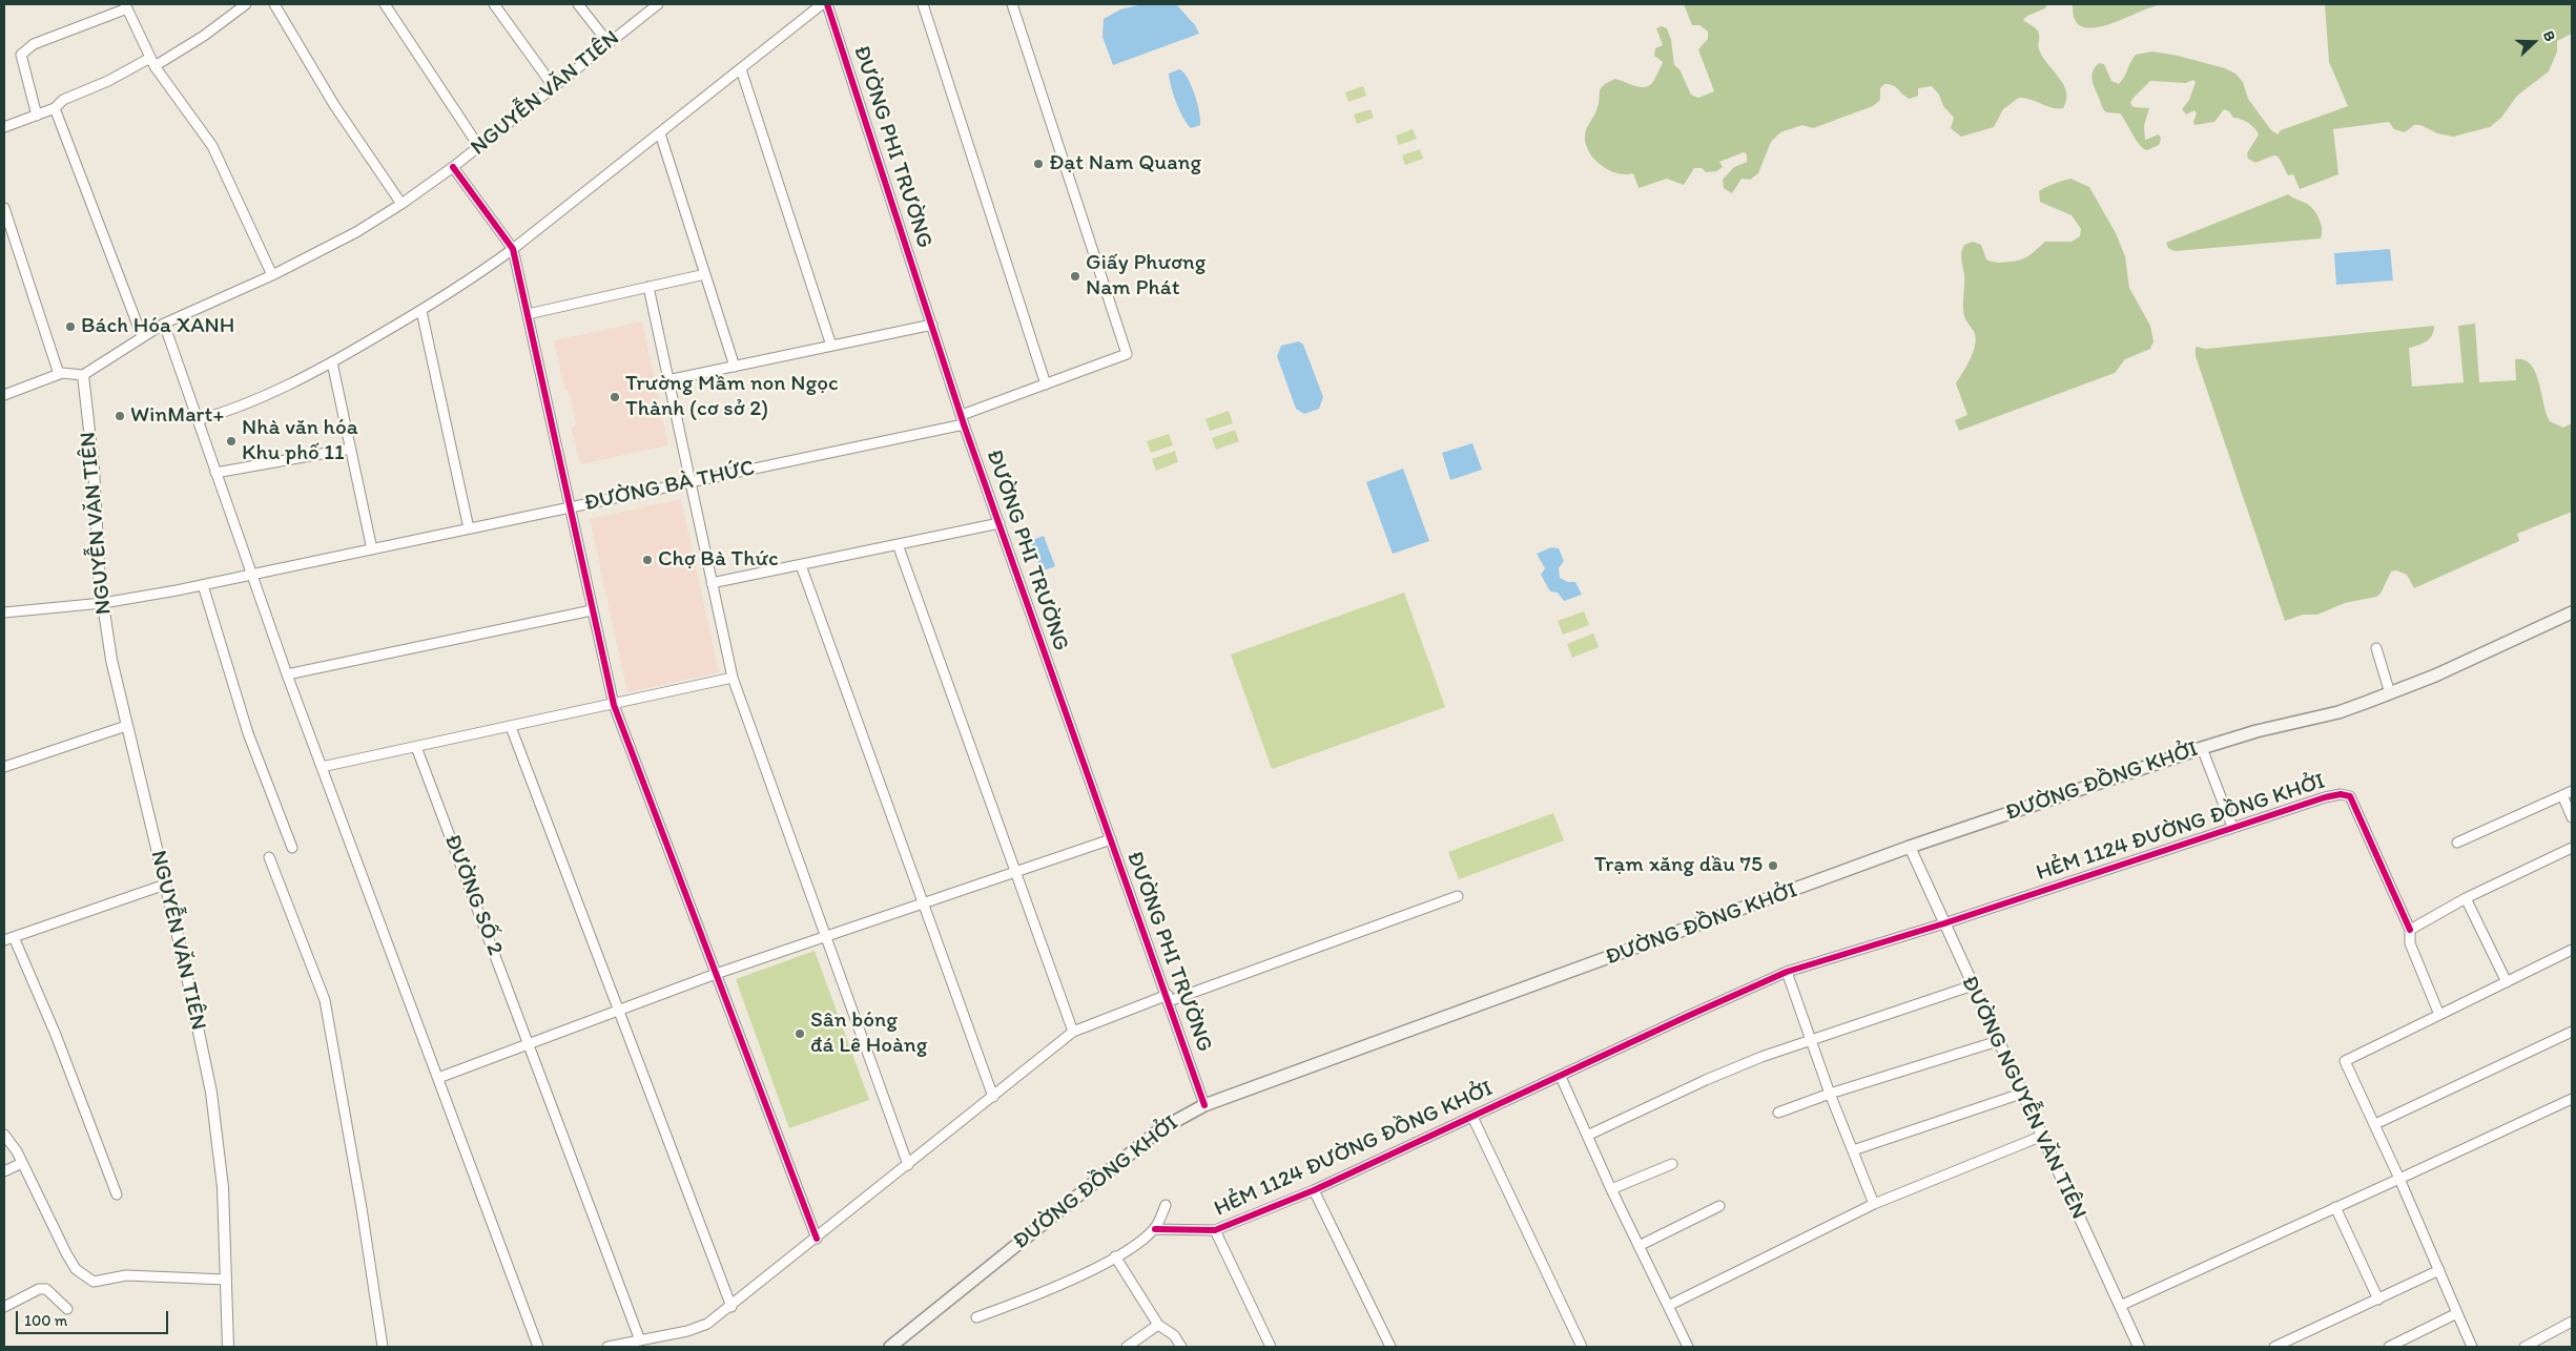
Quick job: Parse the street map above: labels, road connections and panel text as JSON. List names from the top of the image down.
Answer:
{
  "streets": {
    "main road": ["ĐƯỜNG ĐỒNG KHỞI"],
    "street": [
      "NGUYỄN VĂN TIÊN",
      "ĐƯỜNG PHI TRƯỜNG",
      "ĐƯỜNG BÀ THỨC",
      "HẺM 1124 ĐƯỜNG ĐỒNG KHỞI",
      "ĐƯỜNG SỐ 2",
      "ĐƯỜNG NGUYỄN VĂN TIÊN"
    ]
  },
  "crossings": [
    ["NGUYỄN VĂN TIÊN", "ĐƯỜNG BÀ THỨC"],
    ["ĐƯỜNG PHI TRƯỜNG", "ĐƯỜNG BÀ THỨC"],
    ["ĐƯỜNG PHI TRƯỜNG", "ĐƯỜNG ĐỒNG KHỞI"],
    ["ĐƯỜNG ĐỒNG KHỞI", "ĐƯỜNG NGUYỄN VĂN TIÊN"],
    ["HẺM 1124 ĐƯỜNG ĐỒNG KHỞI", "ĐƯỜNG NGUYỄN VĂN TIÊN"]
  ],
  "places": [
    "Đạt Nam Quang",
    "Giấy Phương Nam Phát",
    "Bách Hóa XANH",
    "Trường Mầm non Ngọc Thành (cơ sở 2)",
    "WinMart+",
    "Nhà văn hóa Khu phố 11",
    "Chợ Bà Thức",
    "Trạm xăng dầu 75",
    "Sân bóng đá Lê Hoàng"
  ],
  "scale_bar": "100 m",
  "north": "right"
}
